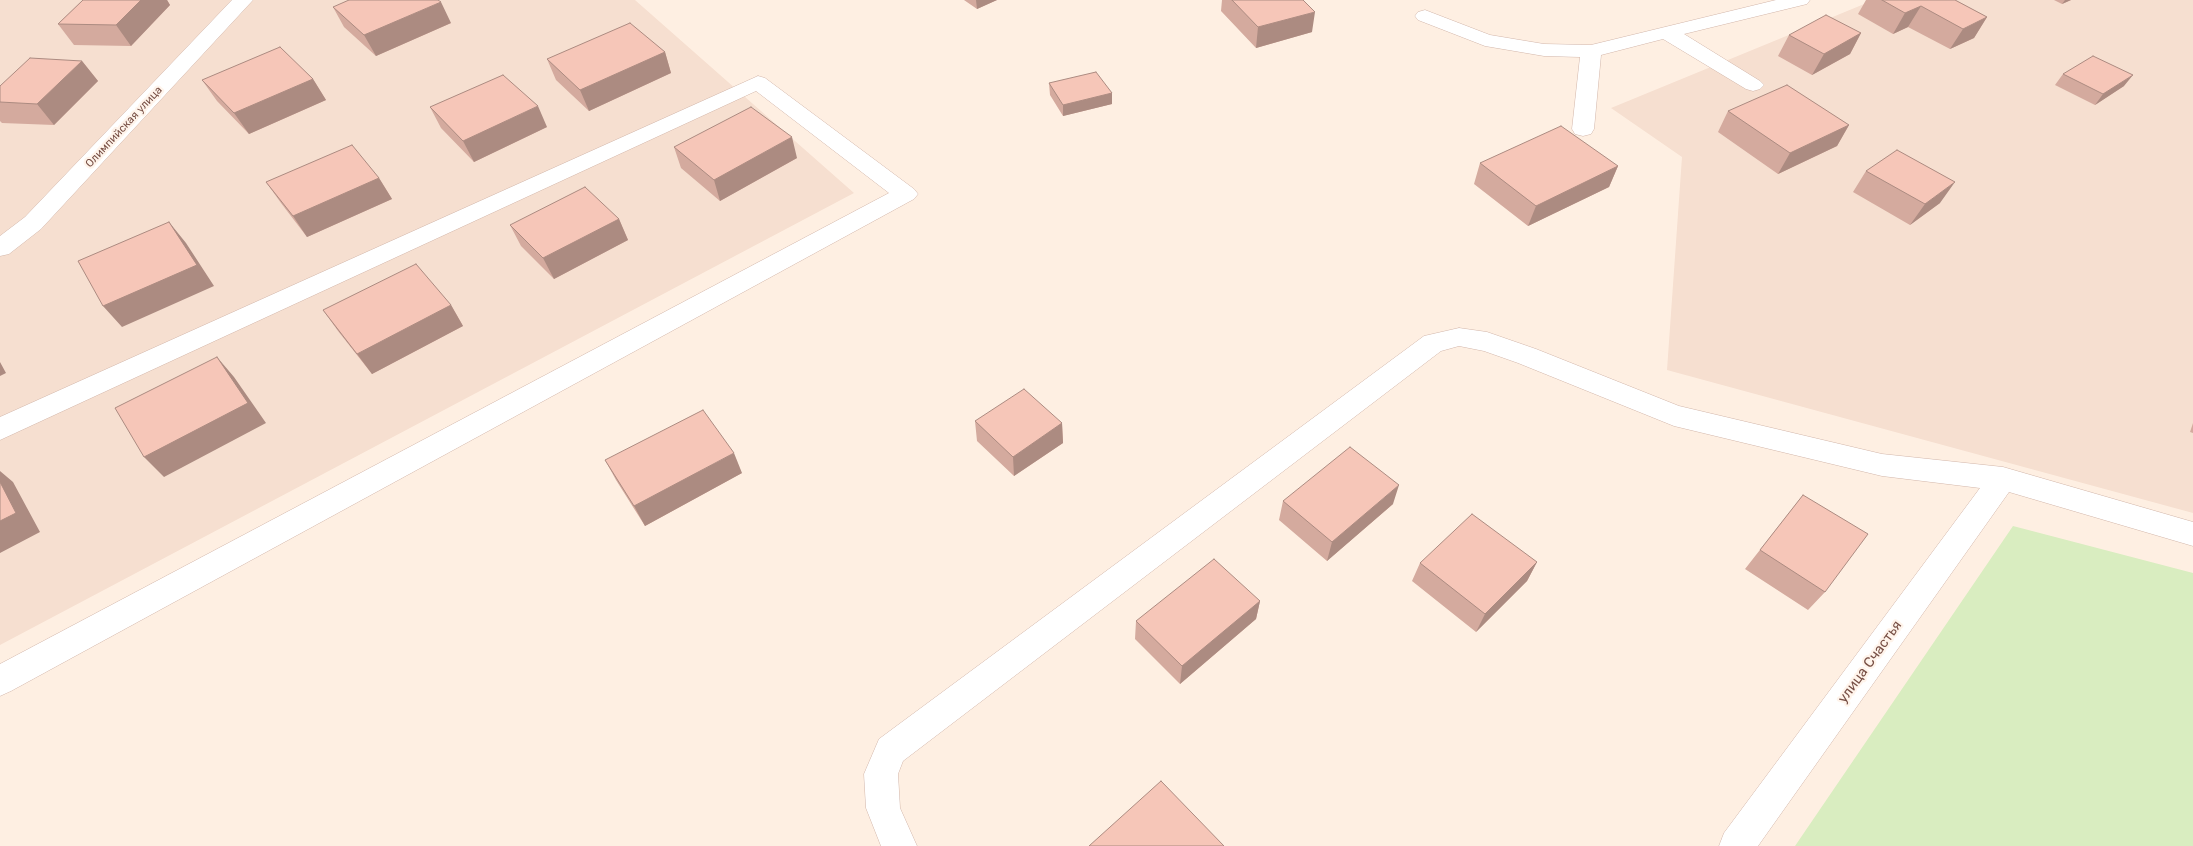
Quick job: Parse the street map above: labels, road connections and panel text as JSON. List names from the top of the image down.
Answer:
{
  "streets": {
    "street": ["Олимпийская улица", "улица Счастья"]
  }
}
